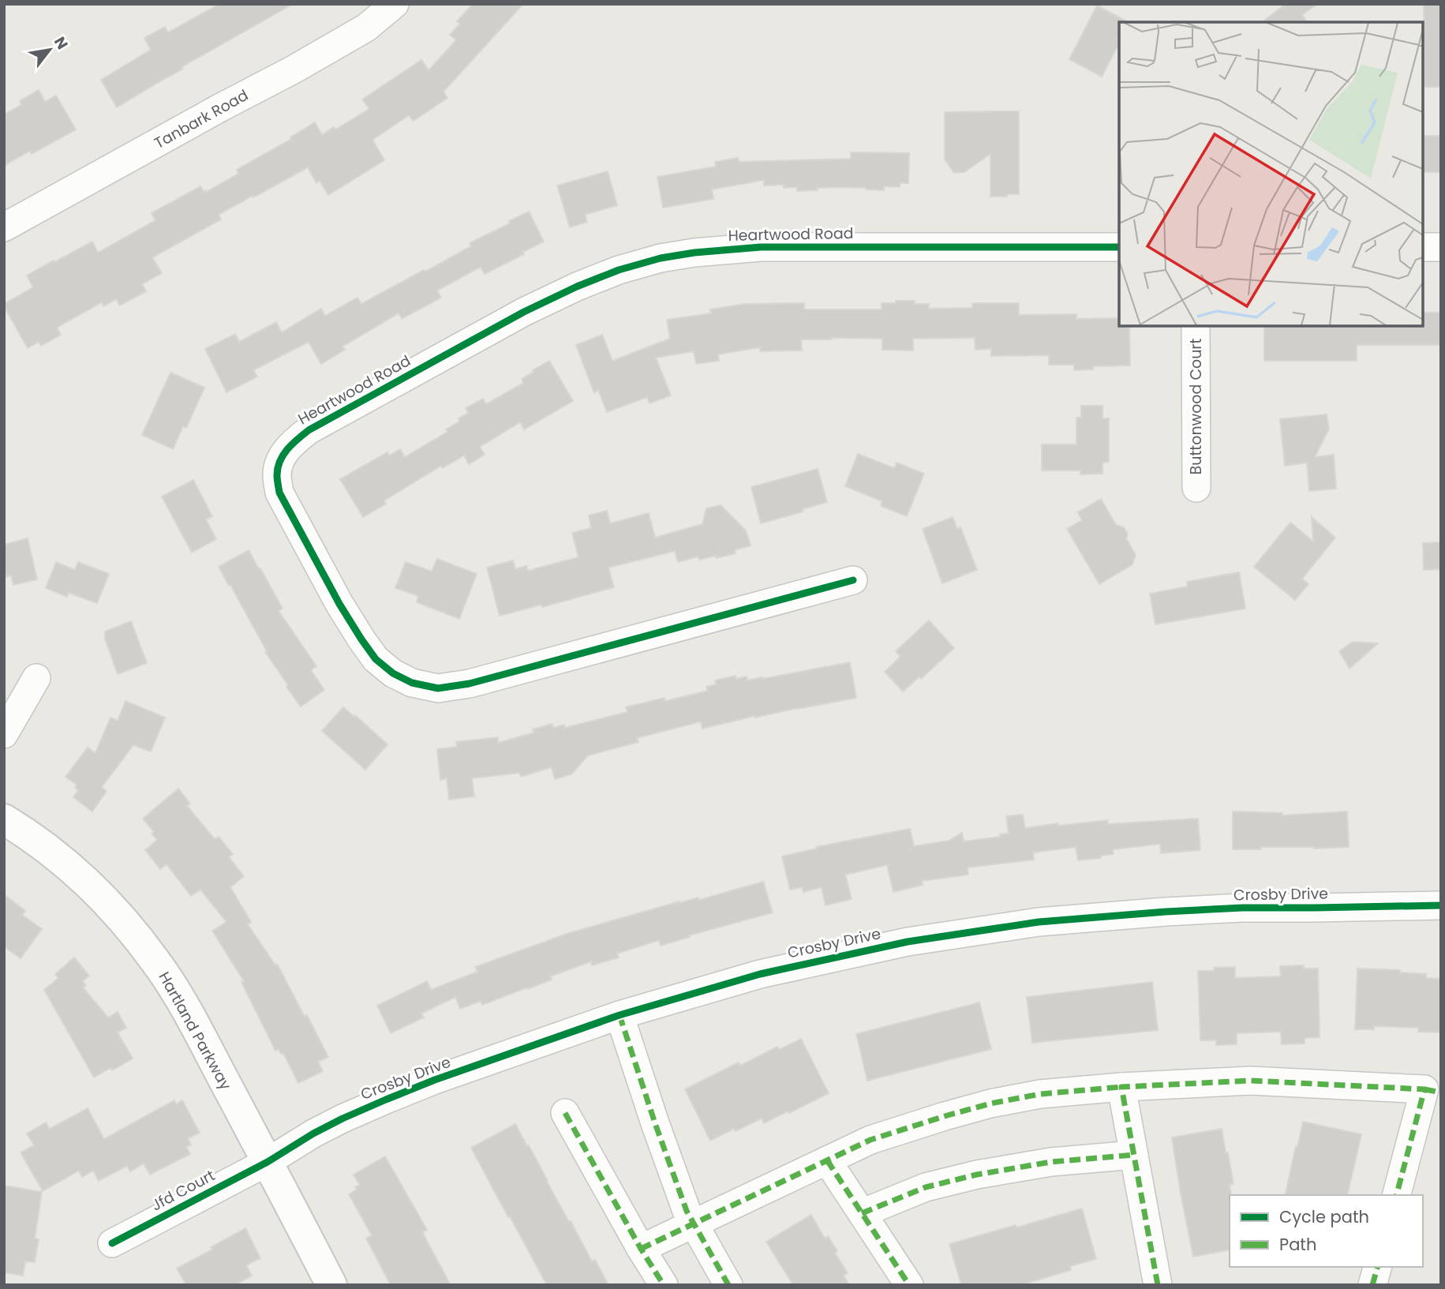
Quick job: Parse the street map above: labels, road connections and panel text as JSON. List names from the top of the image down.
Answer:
{
  "streets": {
    "street": [
      "Tanbark Road",
      "Heartwood Road",
      "Buttonwood Court",
      "Crosby Drive",
      "Hartland Parkway",
      "Jfd Court"
    ]
  },
  "crossings": [
    ["Crosby Drive", "Hartland Parkway"],
    ["Crosby Drive", "Jfd Court"],
    ["Hartland Parkway", "Jfd Court"]
  ],
  "legend": ["Cycle path", "Path"],
  "north": "top right"
}
